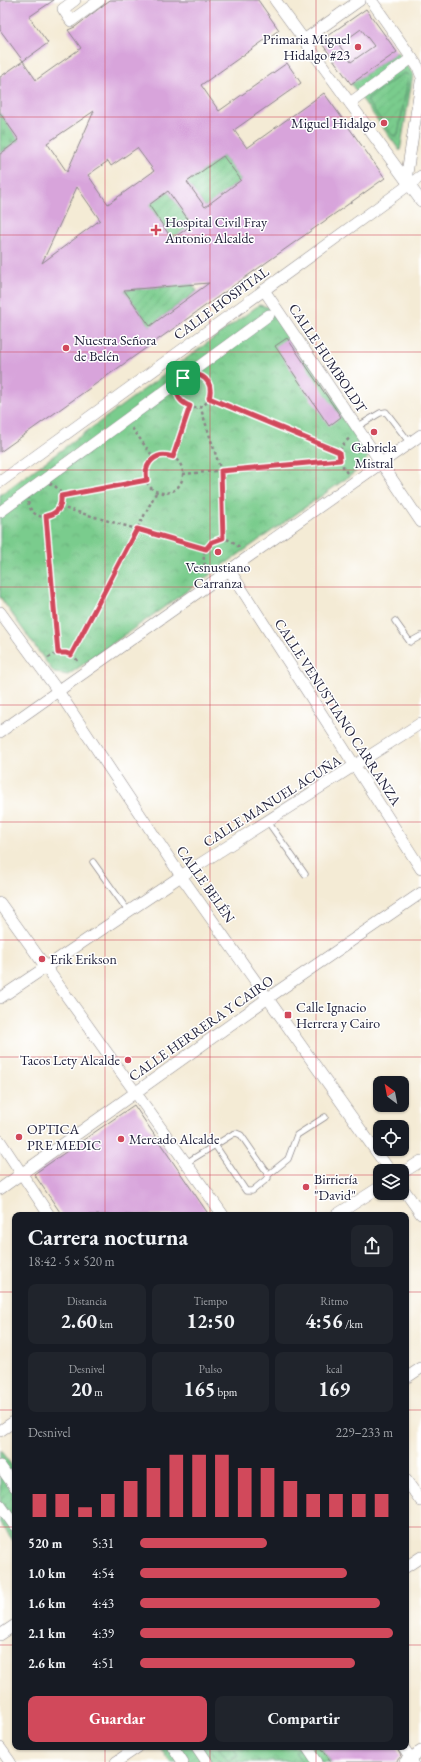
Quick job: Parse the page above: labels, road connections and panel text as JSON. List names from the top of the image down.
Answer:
{
  "streets": {
    "street": [
      "CALLE HOSPITAL",
      "CALLE HUMBOLDT",
      "CALLE VENUSTIANO CARRANZA",
      "CALLE MANUEL ACUÑA",
      "CALLE BELÉN",
      "CALLE HERRERA Y CAIRO"
    ]
  },
  "crossings": [
    ["CALLE HOSPITAL", "CALLE HUMBOLDT"],
    ["CALLE VENUSTIANO CARRANZA", "CALLE MANUEL ACUÑA"],
    ["CALLE MANUEL ACUÑA", "CALLE BELÉN"],
    ["CALLE BELÉN", "CALLE HERRERA Y CAIRO"]
  ],
  "places": {
    "other": [
      "Primaria Miguel Hidalgo #23",
      "Miguel Hidalgo",
      "Nuestra Señora de Belén",
      "Gabriela Mistral",
      "Vesnustiano Carranza",
      "Erik Erikson",
      "Tacos Lety Alcalde",
      "OPTICA PRE MEDIC",
      "Mercado Alcalde",
      "Birriería \"David\""
    ],
    "health": ["Hospital Civil Fray Antonio Alcalde"],
    "transit": ["Calle Ignacio Herrera y Cairo"]
  },
  "north": "top left",
  "page": {
    "heading": ["Carrera nocturna", "18:42 · 5 × 520 m"],
    "stats": [
      ["Distancia", "2.60 km"],
      ["Tiempo", "12:50"],
      ["Ritmo", "4:56 /km"],
      ["Desnivel", "20 m"],
      ["Pulso", "165 bpm"],
      ["kcal", "169"]
    ],
    "chart": ["Desnivel", "229–233 m"],
    "list": [
      {
        "name": "520 m",
        "note": "5:31"
      },
      {
        "name": "1.0 km",
        "note": "4:54"
      },
      {
        "name": "1.6 km",
        "note": "4:43"
      },
      {
        "name": "2.1 km",
        "note": "4:39"
      },
      {
        "name": "2.6 km",
        "note": "4:51"
      }
    ],
    "buttons": ["Guardar", "Compartir"]
  }
}
